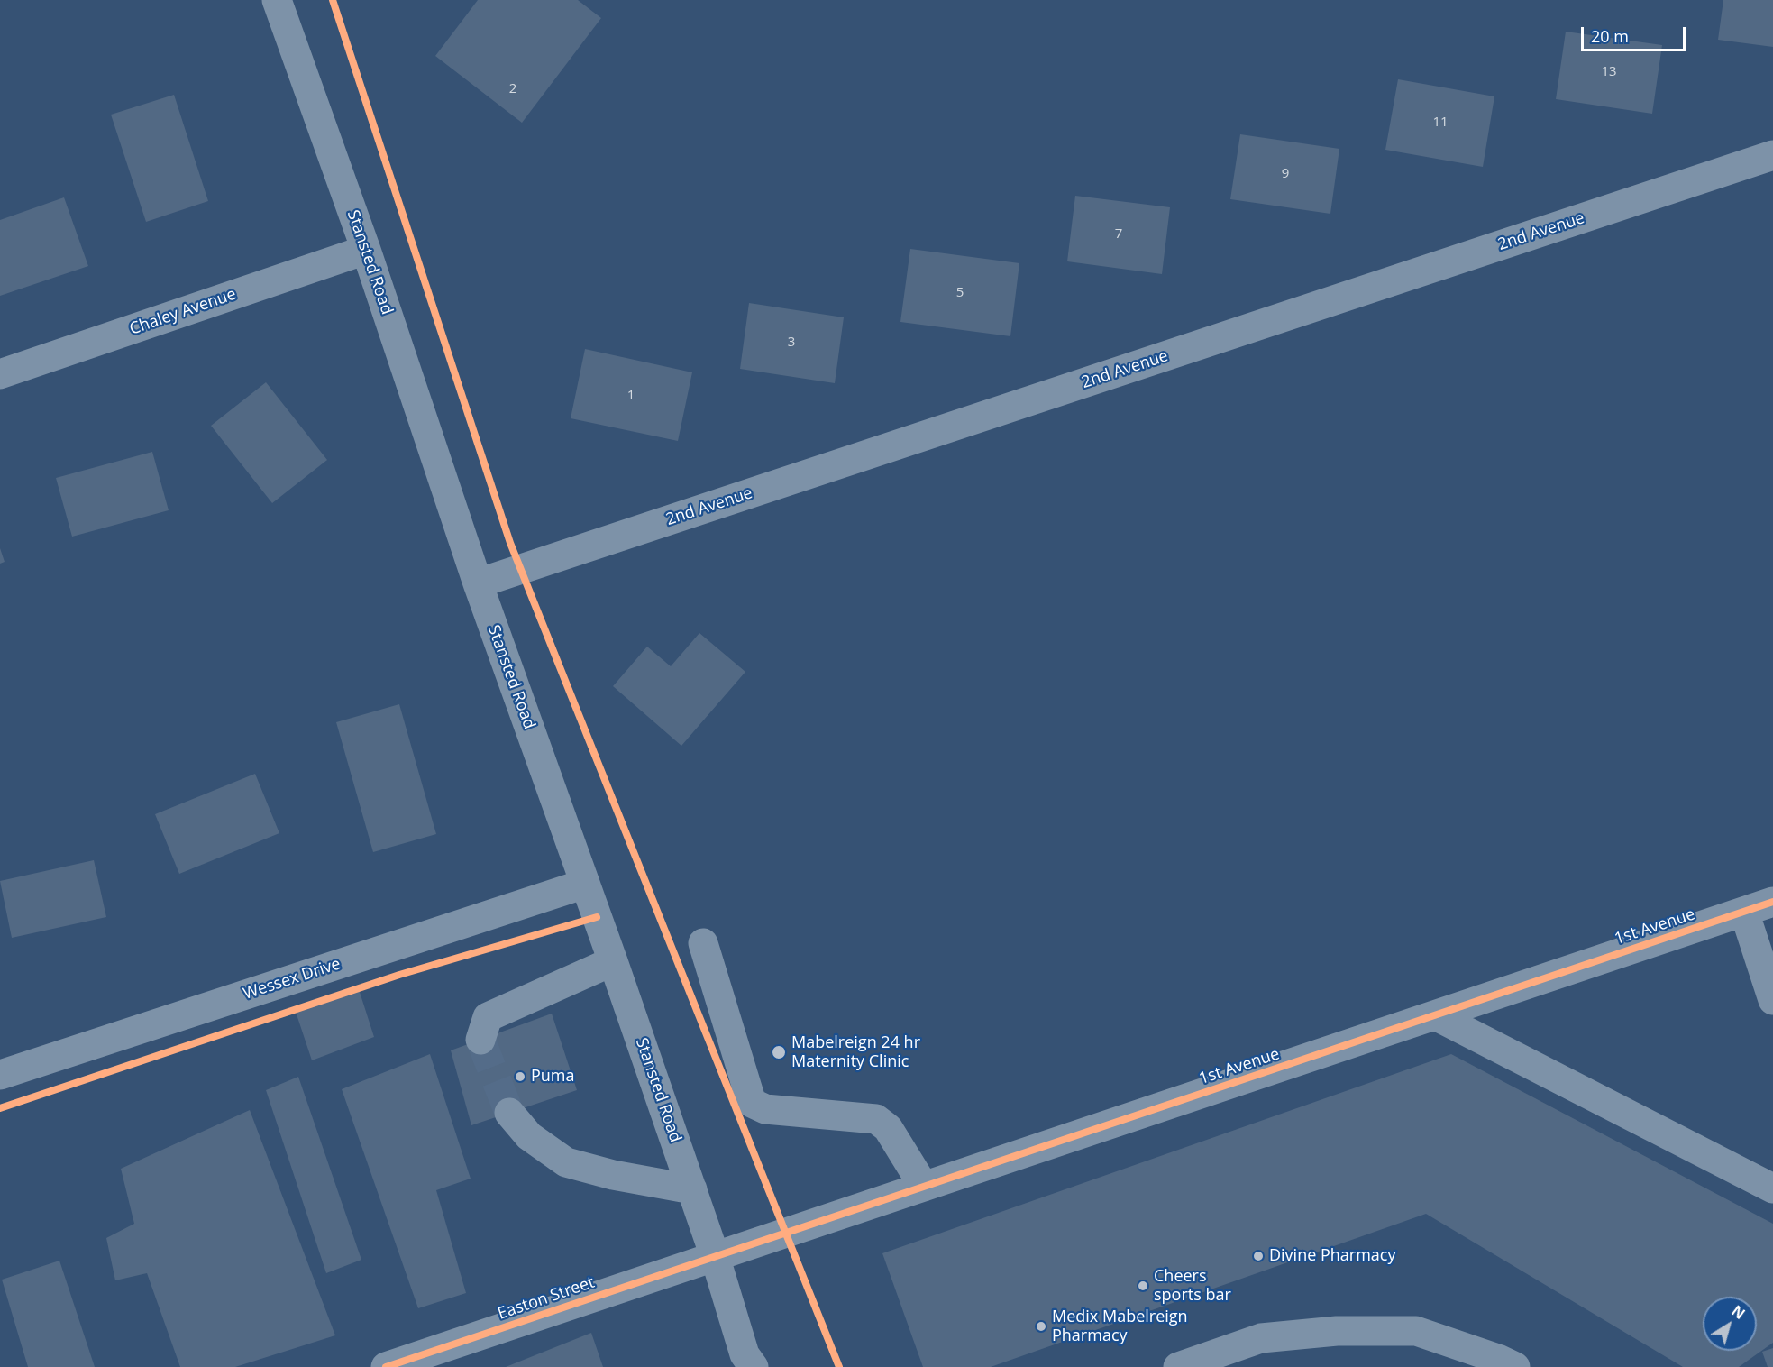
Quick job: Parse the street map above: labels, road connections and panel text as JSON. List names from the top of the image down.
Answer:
{
  "streets": {
    "street": [
      "2nd Avenue",
      "Stansted Road",
      "Chaley Avenue",
      "1st Avenue",
      "Wessex Drive",
      "Easton Street"
    ]
  },
  "crossings": [
    ["2nd Avenue", "Stansted Road"],
    ["Stansted Road", "Chaley Avenue"],
    ["Stansted Road", "1st Avenue"],
    ["Stansted Road", "Wessex Drive"],
    ["Stansted Road", "Easton Street"],
    ["1st Avenue", "Easton Street"]
  ],
  "places": [
    "Mabelreign 24 hr Maternity Clinic",
    "Puma",
    "Divine Pharmacy",
    "Cheers sports bar",
    "Medix Mabelreign Pharmacy"
  ],
  "house_numbers": [
    "13",
    "2",
    "11",
    "9",
    "7",
    "5",
    "3",
    "1"
  ],
  "scale_bar": "20 m",
  "north": "top right"
}
